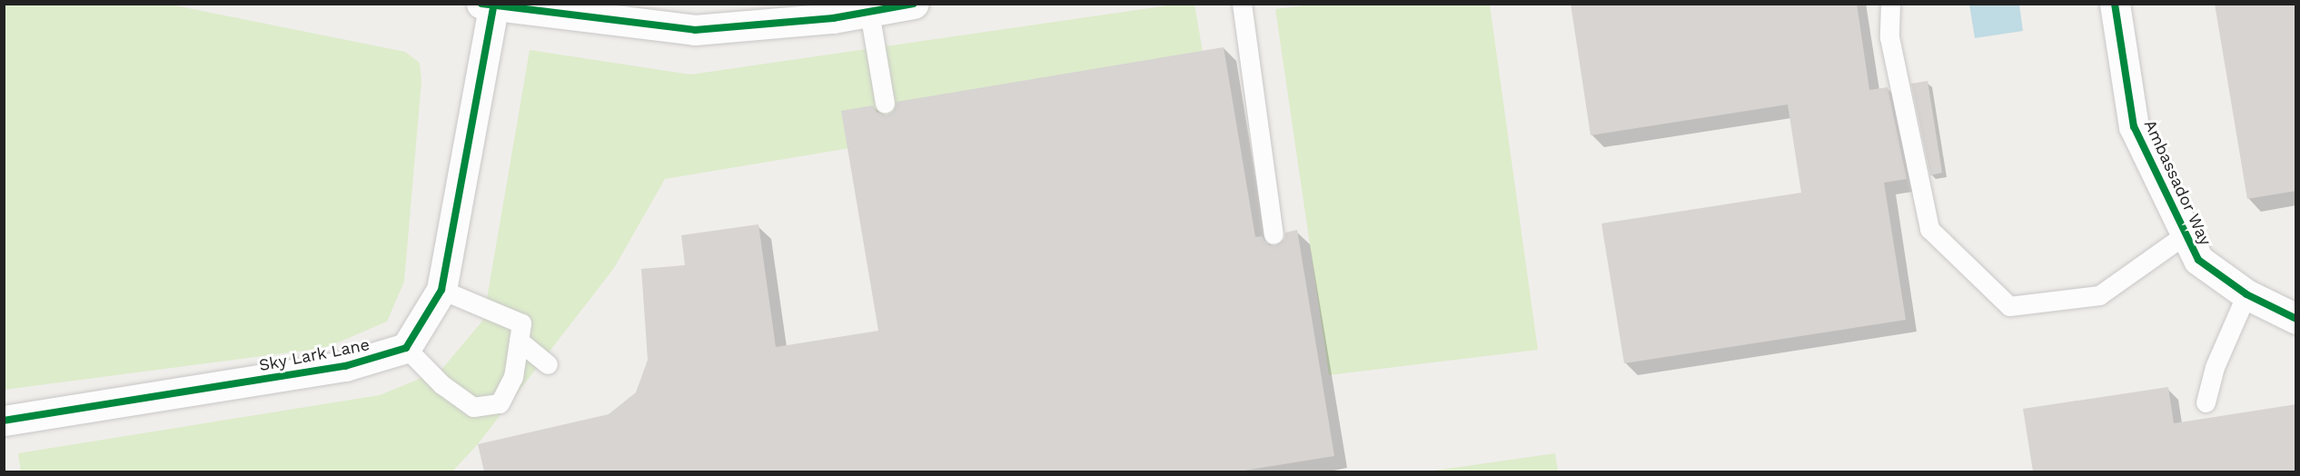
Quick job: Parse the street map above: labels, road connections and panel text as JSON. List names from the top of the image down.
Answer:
{
  "streets": {
    "street": ["Ambassador Way", "Sky Lark Lane"]
  }
}
